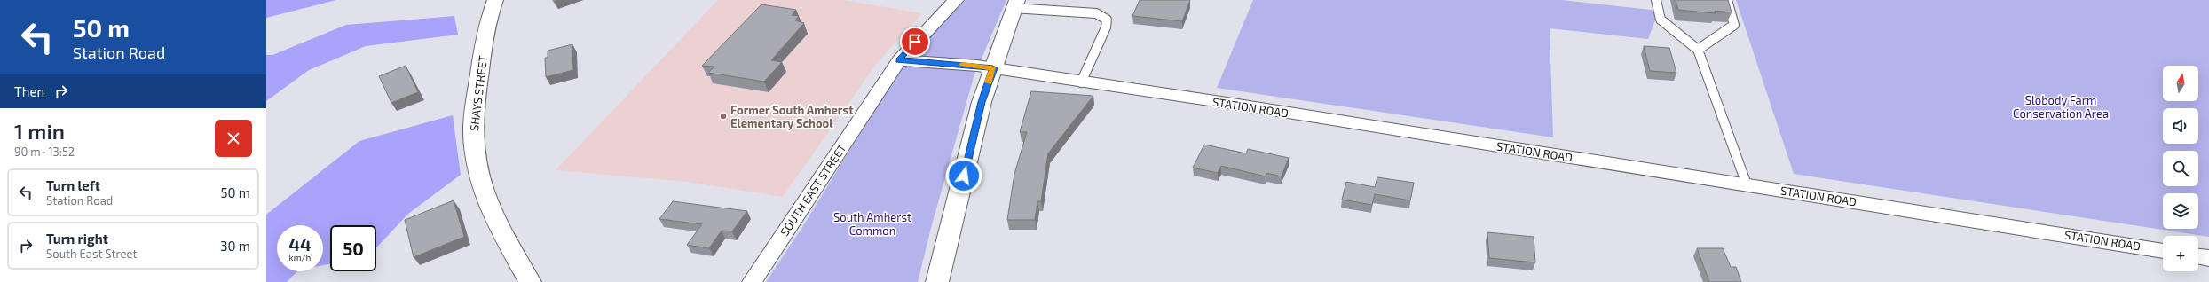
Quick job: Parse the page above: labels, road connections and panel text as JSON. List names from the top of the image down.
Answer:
{
  "streets": {
    "main road": ["SHAYS STREET"],
    "street": ["STATION ROAD", "SOUTH EAST STREET"]
  },
  "crossings": [
    ["STATION ROAD", "SOUTH EAST STREET"]
  ],
  "parks": ["Slobody Farm Conservation Area", "South Amherst Common"],
  "places": ["Former South Amherst Elementary School"],
  "north": "top",
  "page": {
    "turn": ["50 m", "Station Road"],
    "map_buttons": "+",
    "then": "Then",
    "heading": ["1 min", "90 m · 13:52"],
    "list": [
      {
        "name": "Turn left",
        "note": "Station Road",
        "value": "50 m"
      },
      {
        "name": "Turn right",
        "note": "South East Street",
        "value": "30 m"
      }
    ],
    "speed": "44 km/h",
    "limit": "50"
  }
}
